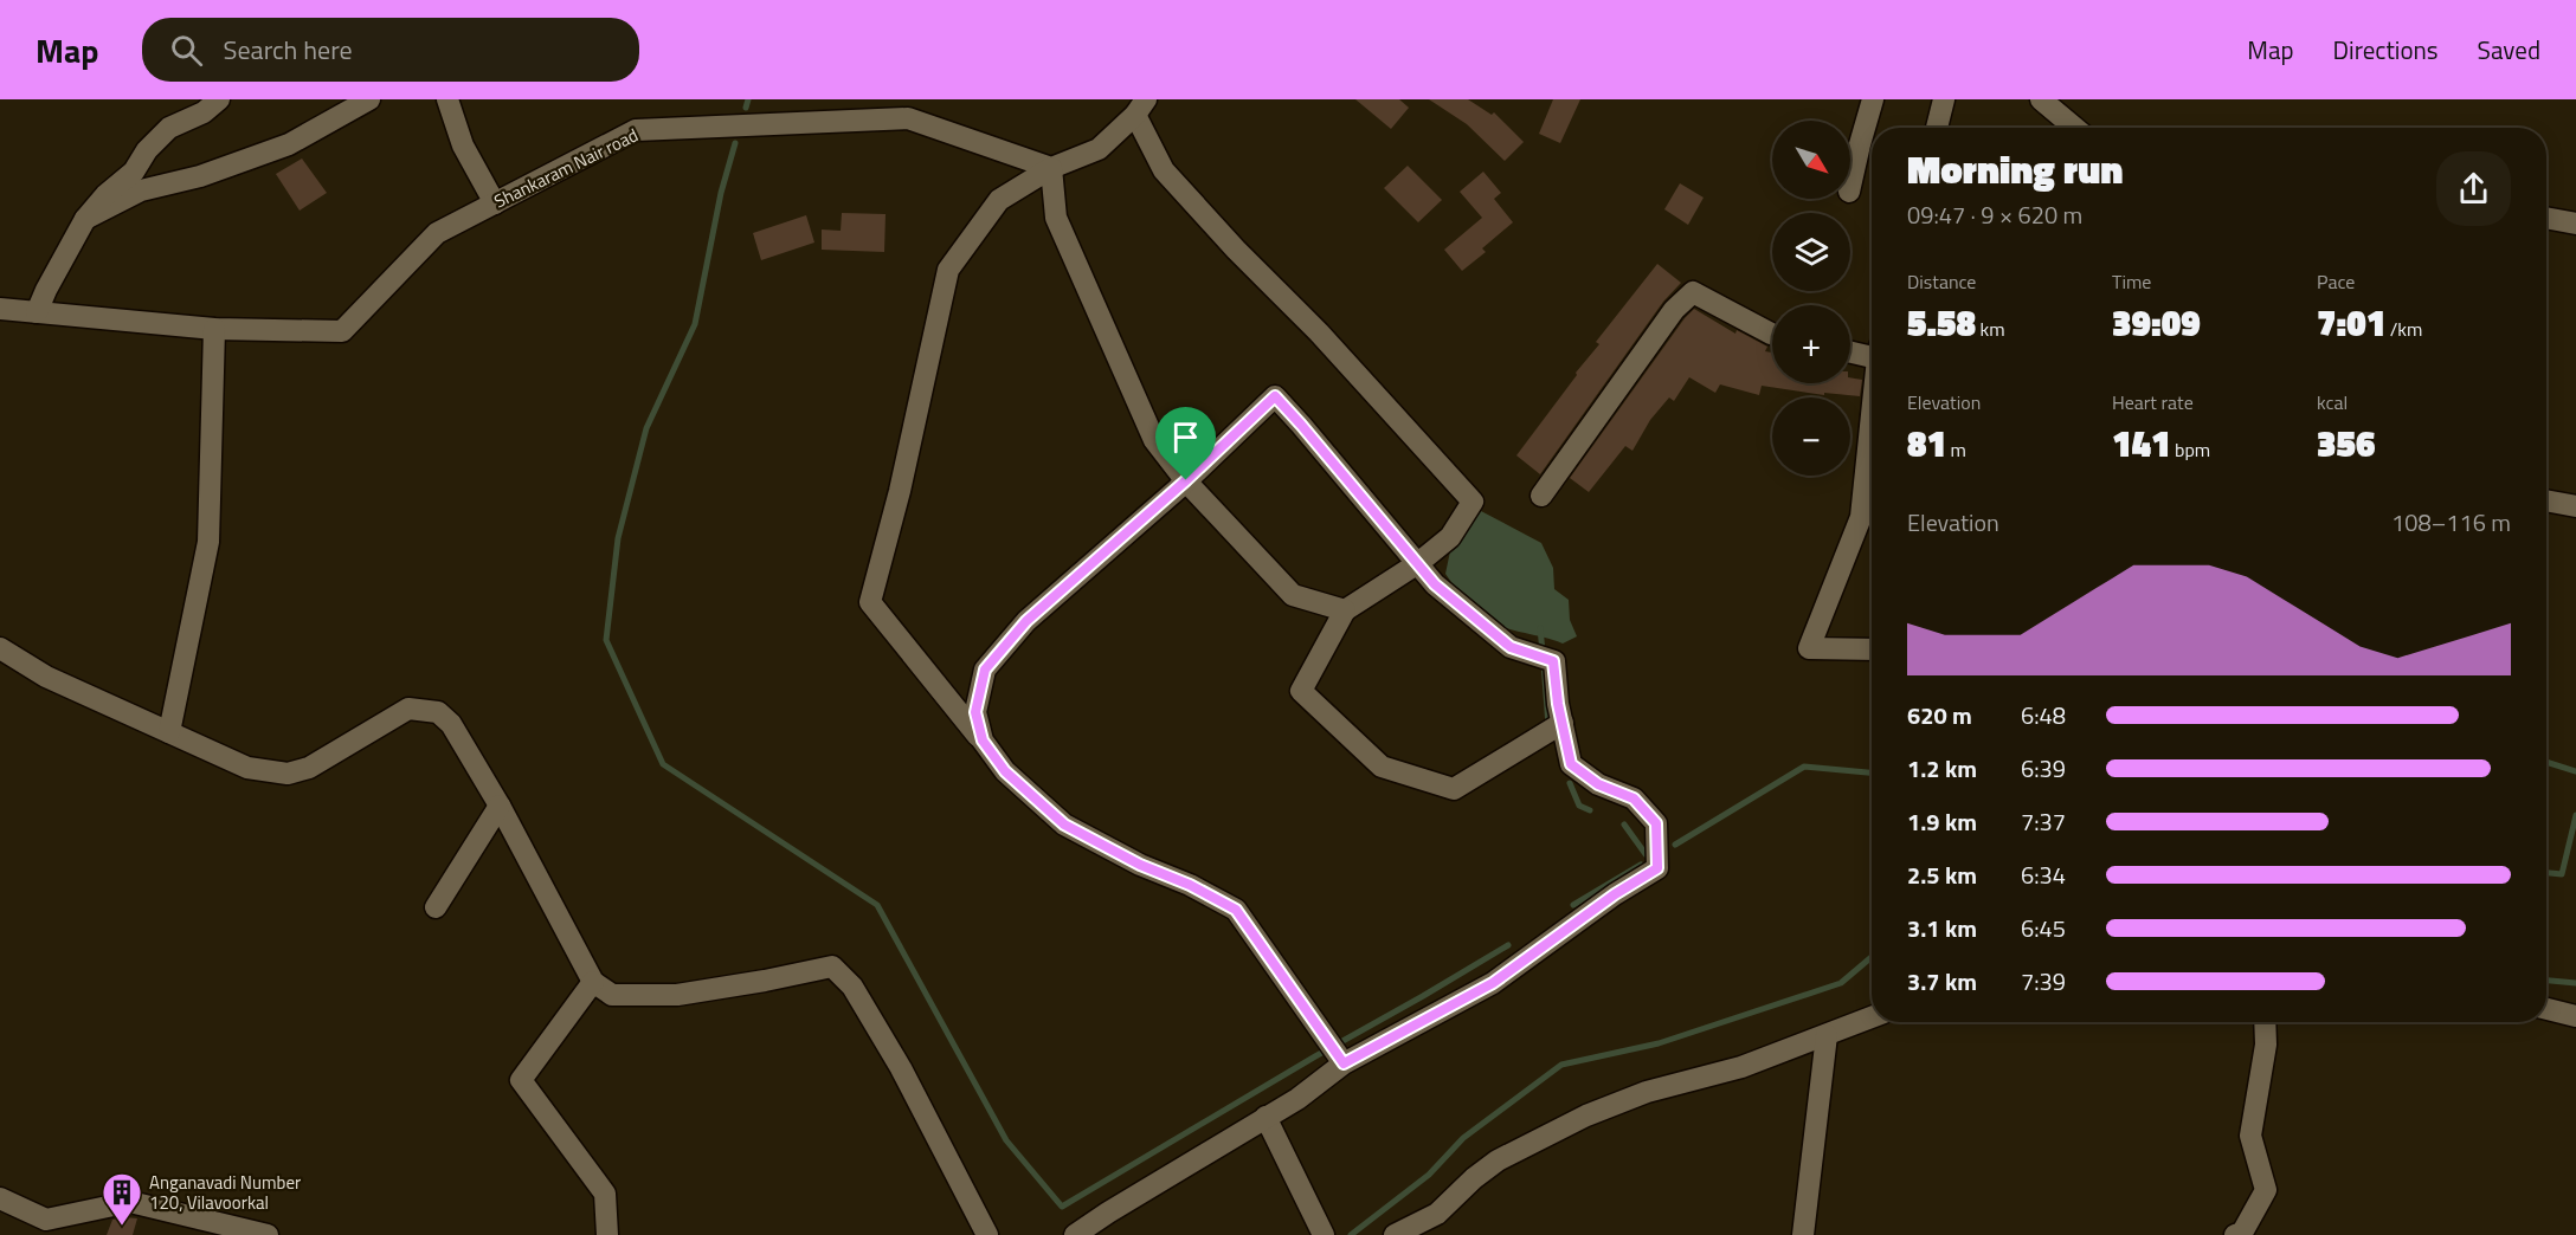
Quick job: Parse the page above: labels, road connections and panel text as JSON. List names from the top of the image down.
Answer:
{
  "streets": {
    "street": ["Shankaram Nair road"]
  },
  "places": {
    "building": ["Anganavadi Number 120, Vilavoorkal"]
  },
  "north": "bottom right",
  "page": {
    "header": "Map",
    "search": "Search here",
    "nav": ["Map", "Directions", "Saved"],
    "map_buttons": ["+", "−"],
    "heading": ["Morning run", "09:47 · 9 × 620 m"],
    "stats": [
      ["Distance", "5.58 km"],
      ["Time", "39:09"],
      ["Pace", "7:01 /km"],
      ["Elevation", "81 m"],
      ["Heart rate", "141 bpm"],
      ["kcal", "356"]
    ],
    "chart": ["Elevation", "108–116 m"],
    "list": [
      {
        "name": "620 m",
        "note": "6:48"
      },
      {
        "name": "1.2 km",
        "note": "6:39"
      },
      {
        "name": "1.9 km",
        "note": "7:37"
      },
      {
        "name": "2.5 km",
        "note": "6:34"
      },
      {
        "name": "3.1 km",
        "note": "6:45"
      },
      {
        "name": "3.7 km",
        "note": "7:39"
      }
    ]
  }
}
